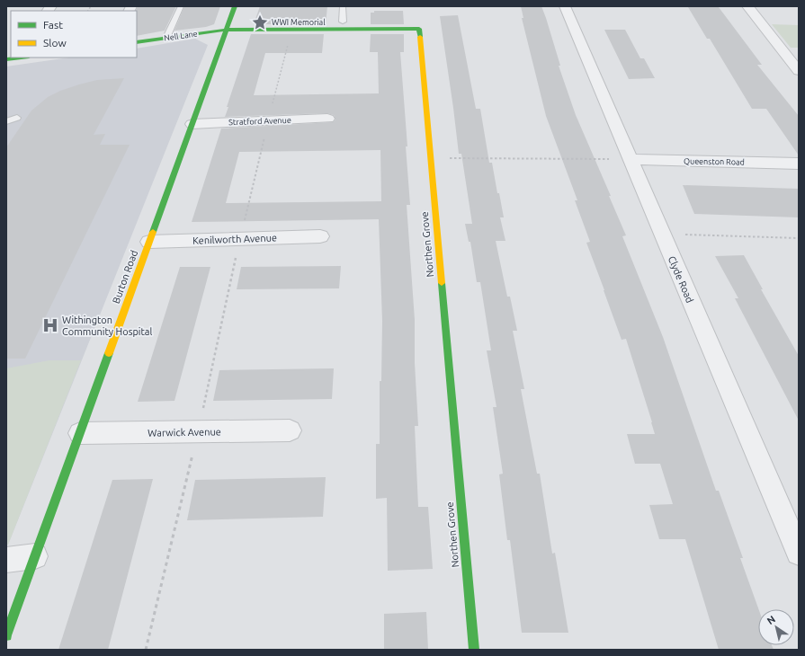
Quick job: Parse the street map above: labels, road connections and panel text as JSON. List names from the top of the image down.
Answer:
{
  "streets": {
    "street": [
      "Nell Lane",
      "Stratford Avenue",
      "Queenston Road",
      "Kenilworth Avenue",
      "Northen Grove",
      "Burton Road",
      "Clyde Road",
      "Warwick Avenue"
    ]
  },
  "crossings": [
    ["Nell Lane", "Northen Grove"],
    ["Nell Lane", "Burton Road"],
    ["Stratford Avenue", "Burton Road"],
    ["Queenston Road", "Clyde Road"],
    ["Kenilworth Avenue", "Burton Road"],
    ["Northen Grove", "Burton Road"],
    ["Burton Road", "Warwick Avenue"]
  ],
  "places": {
    "place": ["WWI Memorial"],
    "hospital": ["Withington Community Hospital"]
  },
  "legend": ["Fast", "Slow"],
  "north": "top left"
}
